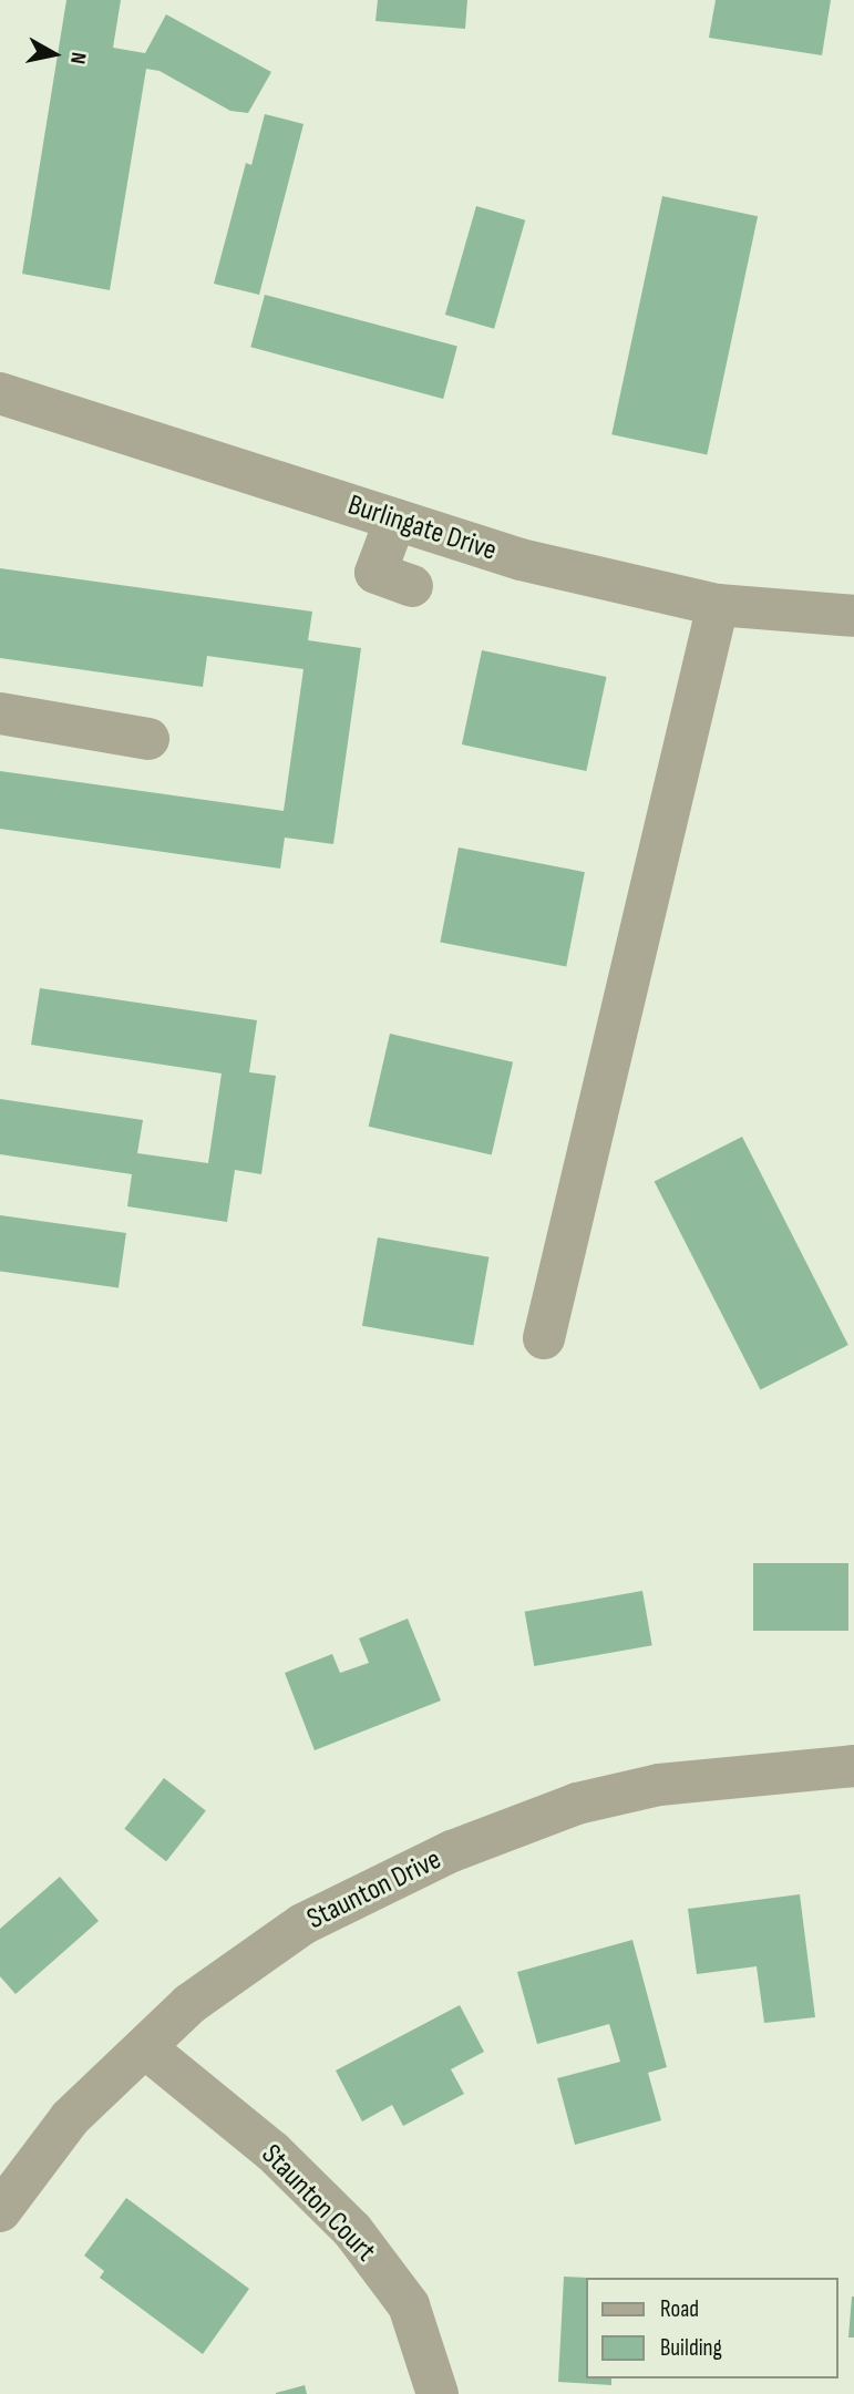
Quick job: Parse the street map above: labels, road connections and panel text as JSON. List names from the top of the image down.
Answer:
{
  "streets": {
    "street": ["Burlingate Drive", "Staunton Drive", "Staunton Court"]
  },
  "crossings": [
    ["Staunton Drive", "Staunton Court"]
  ],
  "legend": ["Road", "Building"],
  "north": "right"
}
